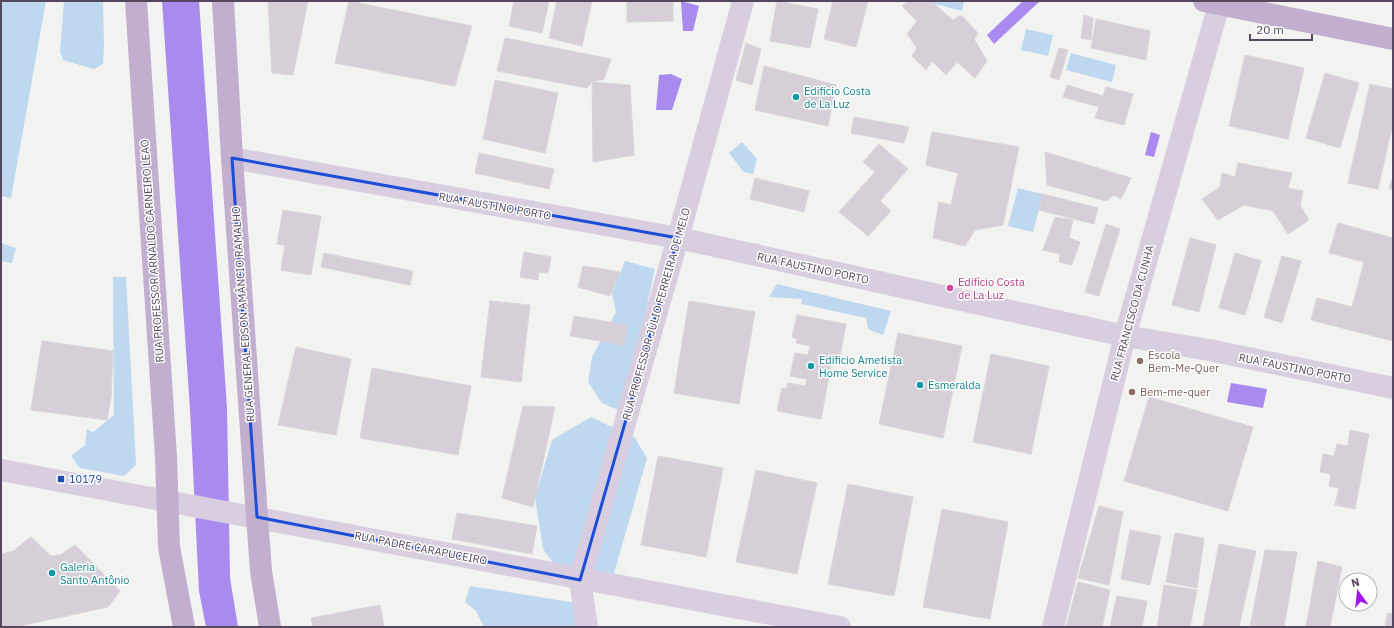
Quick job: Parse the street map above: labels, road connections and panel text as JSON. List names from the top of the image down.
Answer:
{
  "streets": {
    "main road": ["RUA PROFESSOR ARNALDO CARNEIRO LEAO", "RUA GENERAL EDSON AMÂNCIO RAMALHO"],
    "street": [
      "RUA FAUSTINO PORTO",
      "RUA FRANCISCO DA CUNHA",
      "RUA PROFESSOR JÚLIO FERREIRA DE MELO",
      "RUA PADRE CARAPUCEIRO"
    ]
  },
  "crossings": [
    ["RUA FAUSTINO PORTO", "RUA FRANCISCO DA CUNHA"],
    ["RUA FAUSTINO PORTO", "RUA GENERAL EDSON AMÂNCIO RAMALHO"],
    ["RUA FAUSTINO PORTO", "RUA PROFESSOR JÚLIO FERREIRA DE MELO"],
    ["RUA PROFESSOR ARNALDO CARNEIRO LEAO", "RUA PADRE CARAPUCEIRO"],
    ["RUA GENERAL EDSON AMÂNCIO RAMALHO", "RUA PADRE CARAPUCEIRO"],
    ["RUA PROFESSOR JÚLIO FERREIRA DE MELO", "RUA PADRE CARAPUCEIRO"]
  ],
  "places": {
    "other": [
      "Edificio Costa de La Luz",
      "Edifício Costa de La Luz",
      "Escola Bem-Me-Quer",
      "Edificio Ametista Home Service",
      "Esmeralda",
      "Bem-me-quer",
      "Galeria Santo Antônio"
    ],
    "transit": ["10179"]
  },
  "scale_bar": "20 m",
  "north": "top"
}
